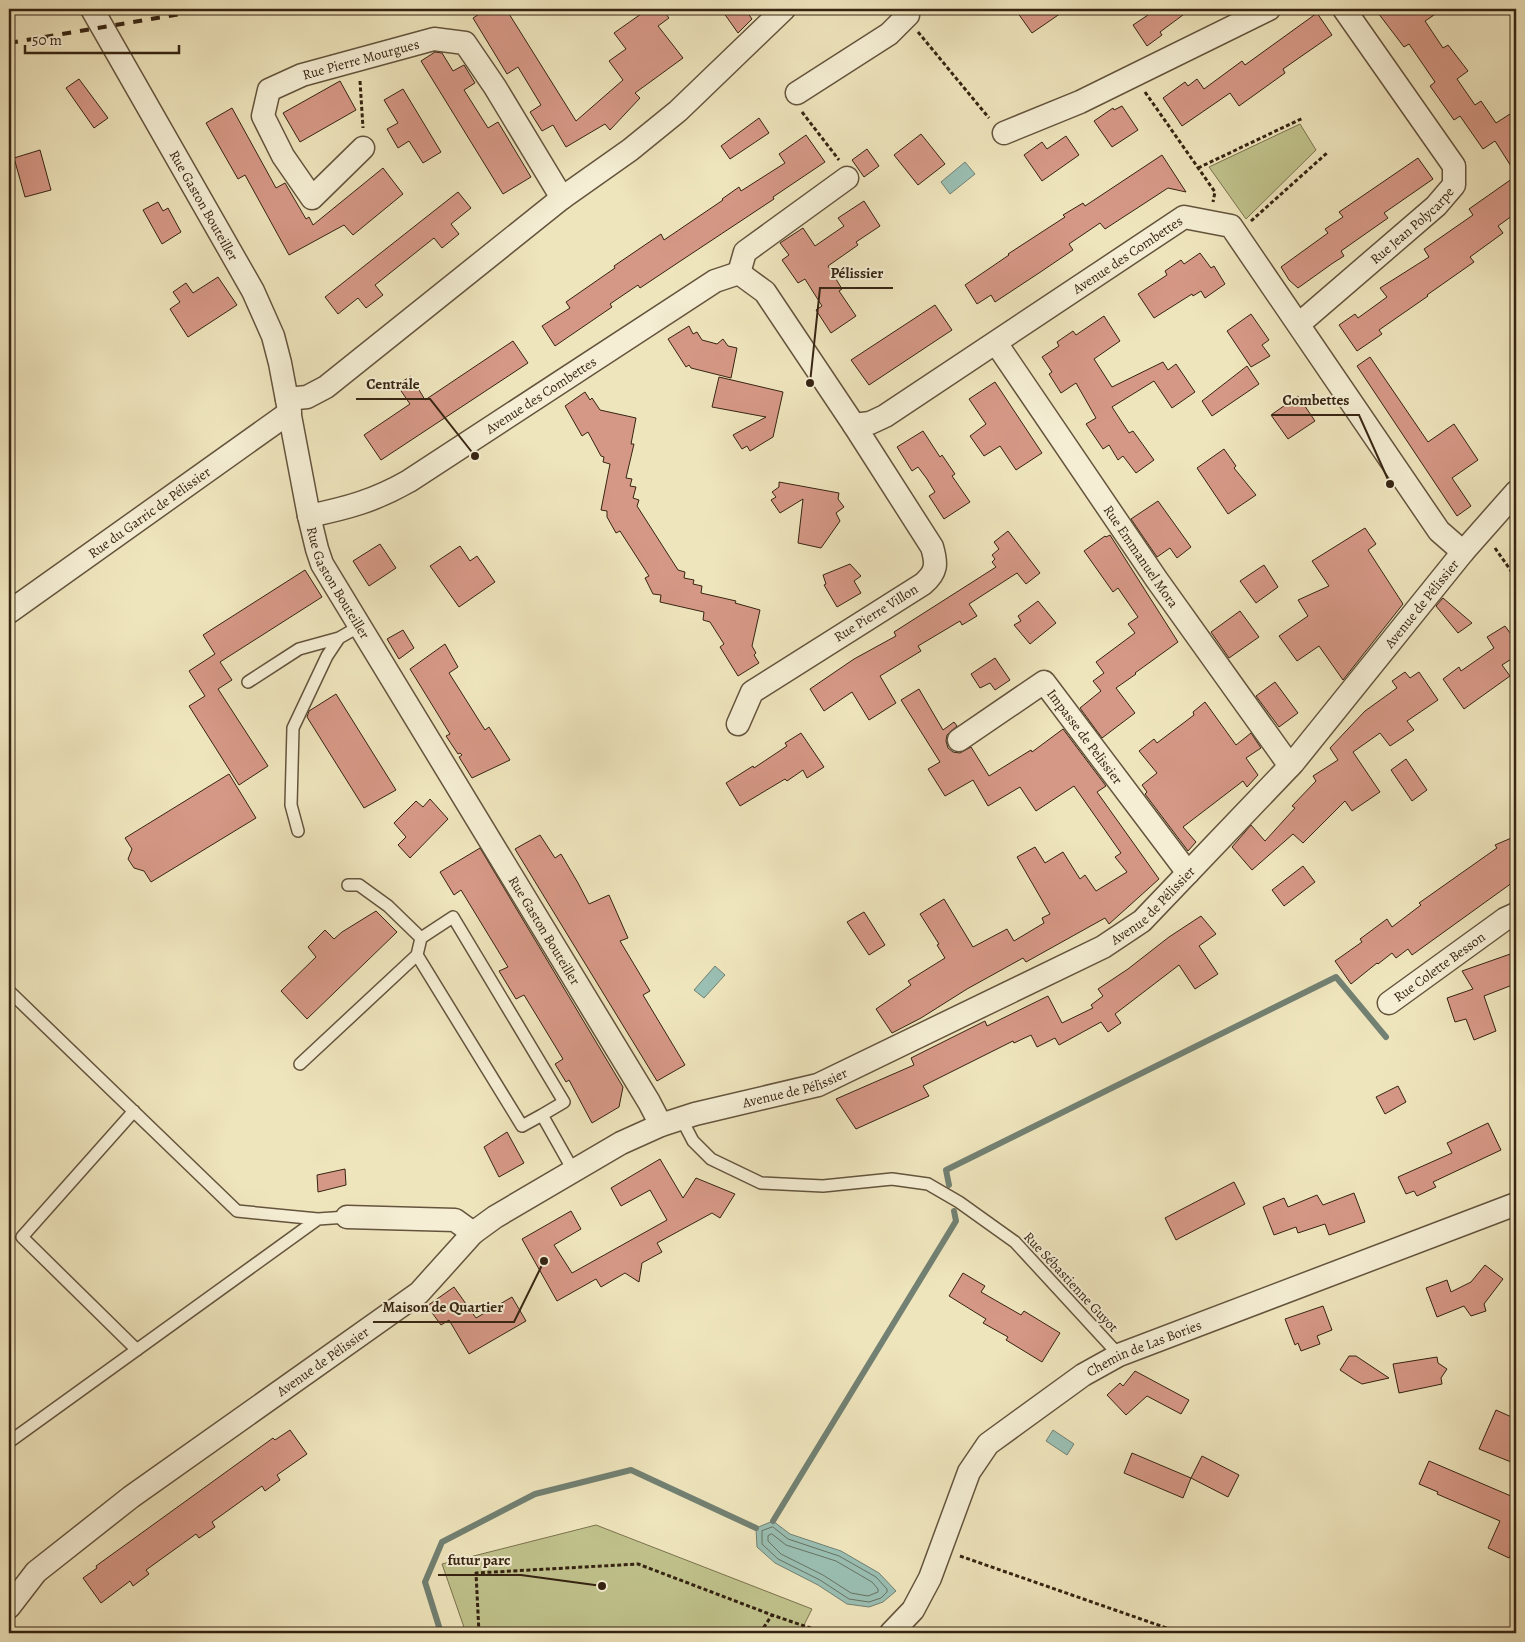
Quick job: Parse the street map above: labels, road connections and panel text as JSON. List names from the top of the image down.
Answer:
{
  "streets": {
    "street": [
      "Rue Pierre Mourgues",
      "Rue Gaston Bouteiller",
      "Rue Jean Polycarpe",
      "Avenue des Combettes",
      "Rue du Garric de Pélissier",
      "Rue Emmanuel Mora",
      "Avenue de Pélissier",
      "Rue Pierre Villon",
      "Impasse de Pelissier",
      "Rue Colette Besson",
      "Chemin de Las Bories"
    ],
    "lane": ["Rue Sébastienne Guyot"]
  },
  "crossings": [
    ["Rue Gaston Bouteiller", "Avenue des Combettes"],
    ["Rue Gaston Bouteiller", "Rue du Garric de Pélissier"],
    ["Rue Gaston Bouteiller", "Avenue de Pélissier"],
    ["Rue Gaston Bouteiller", "Rue Sébastienne Guyot"],
    ["Rue Jean Polycarpe", "Avenue des Combettes"],
    ["Avenue des Combettes", "Rue Emmanuel Mora"],
    ["Avenue des Combettes", "Avenue de Pélissier"],
    ["Avenue des Combettes", "Rue Pierre Villon"],
    ["Rue Emmanuel Mora", "Avenue de Pélissier"],
    ["Avenue de Pélissier", "Impasse de Pelissier"],
    ["Avenue de Pélissier", "Rue Sébastienne Guyot"],
    ["Rue Sébastienne Guyot", "Chemin de Las Bories"]
  ],
  "places": [
    "Pélissier",
    "Centrale",
    "Combettes",
    "Maison de Quartier",
    "futur parc"
  ],
  "scale_bar": "50 m"
}
